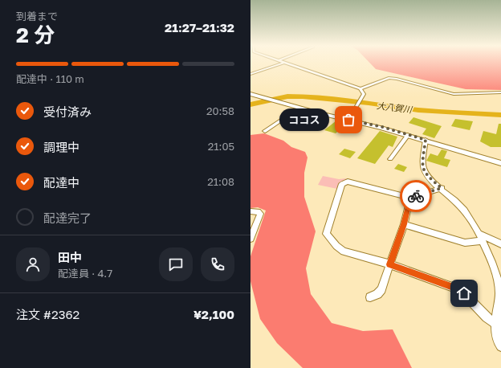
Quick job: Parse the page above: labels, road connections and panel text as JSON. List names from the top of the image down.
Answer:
{
  "water": ["大八賀川"],
  "places": ["ココス"],
  "page": {
    "heading": ["2 分", "到着まで", "21:27–21:32"],
    "panel": [
      "田中",
      "配達員 · 4.7",
      "注文 #2362",
      "¥2,100"
    ],
    "bar": "配達中 · 110 m",
    "list": [
      ["受付済み", "20:58"],
      ["調理中", "21:05"],
      ["配達中", "21:08"],
      "配達完了"
    ],
    "bubble": "ココス"
  }
}
